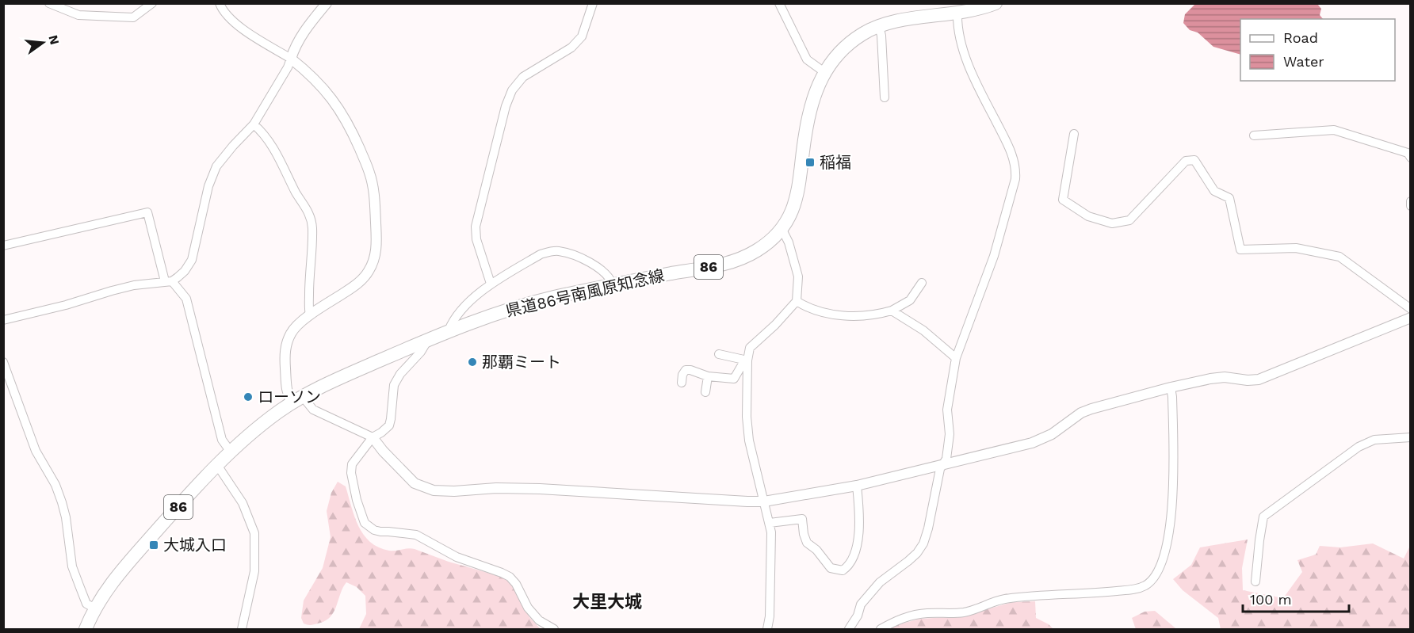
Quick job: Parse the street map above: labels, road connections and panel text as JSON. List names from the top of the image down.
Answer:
{
  "streets": {
    "main road": ["86", "県道86号南風原知念線"]
  },
  "districts": ["大里大城"],
  "places": {
    "transit": ["稲福", "大城入口"],
    "other": ["那覇ミート", "ローソン"]
  },
  "legend": ["Road", "Water"],
  "scale_bar": "100 m",
  "north": "right"
}
